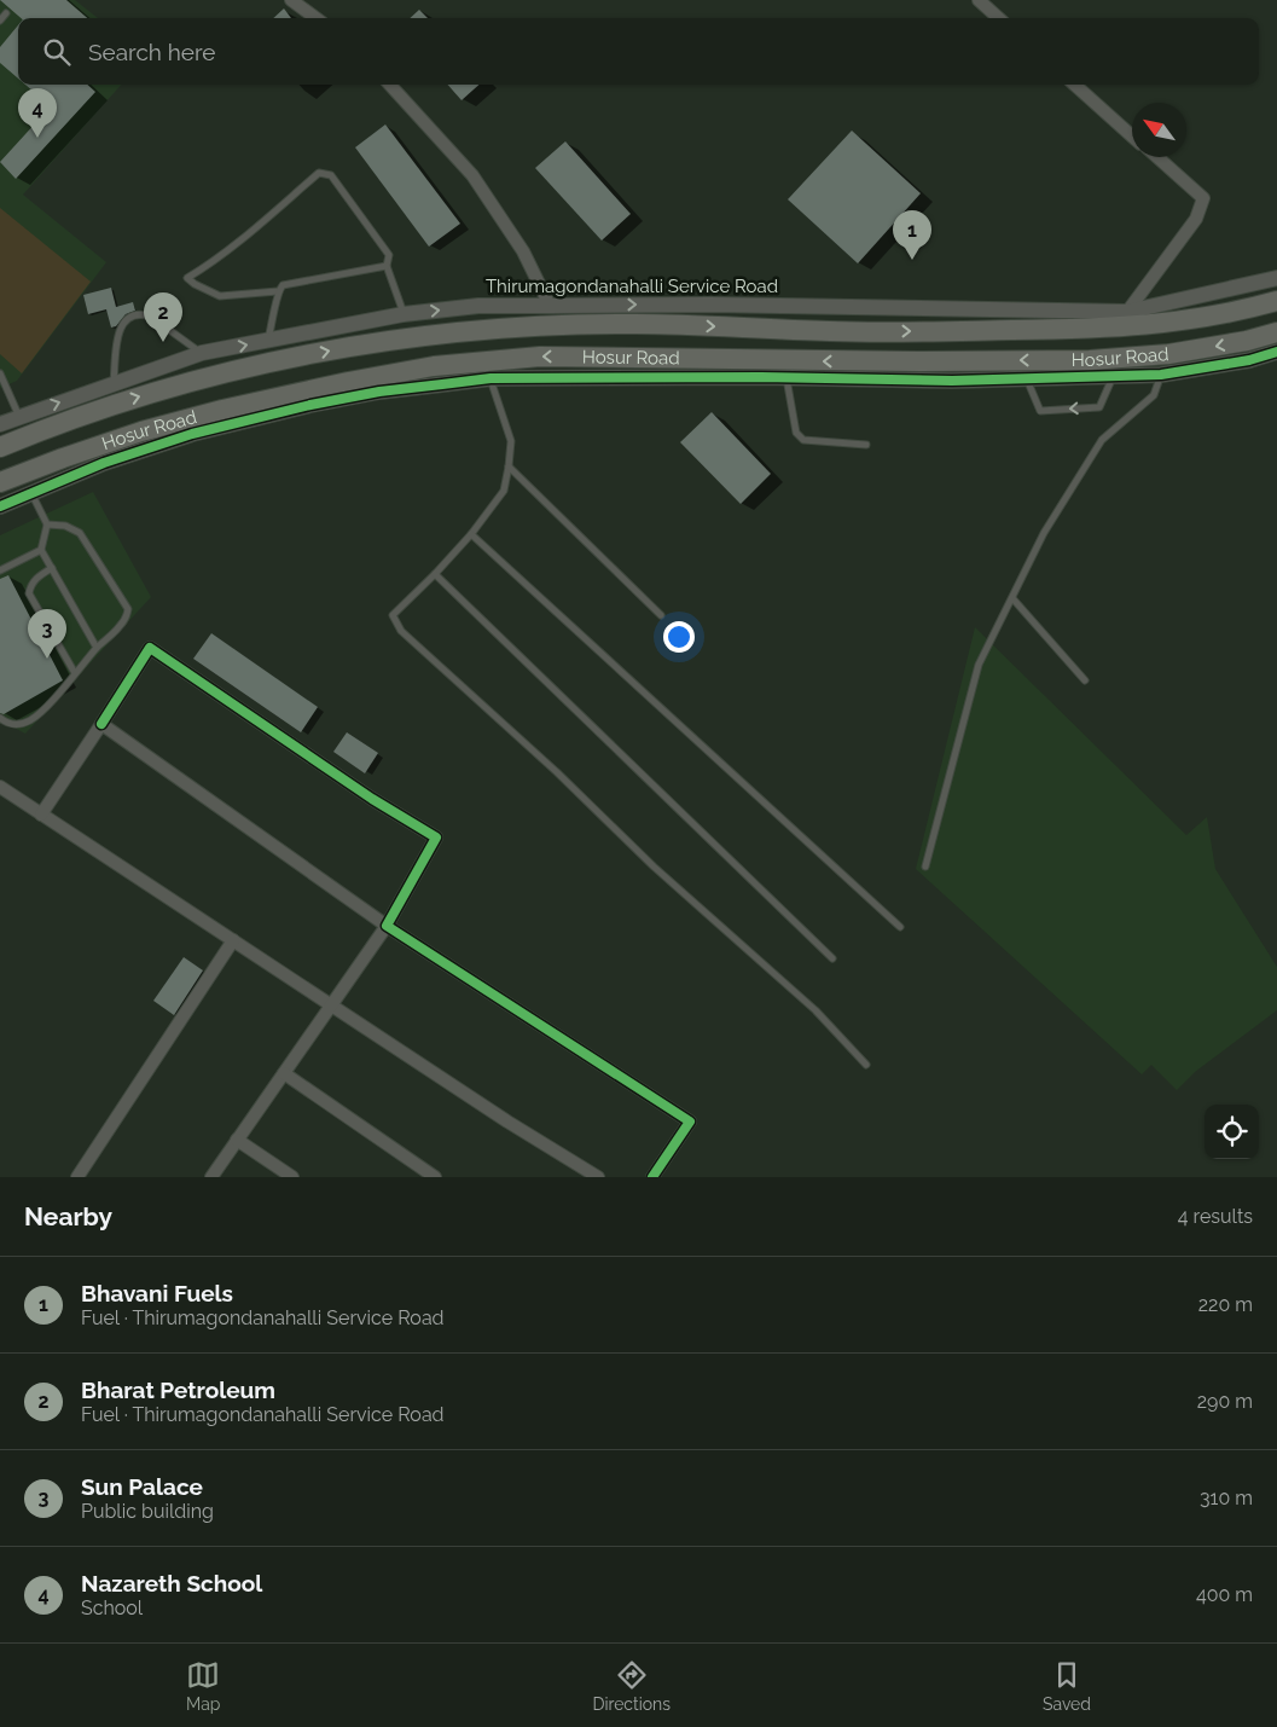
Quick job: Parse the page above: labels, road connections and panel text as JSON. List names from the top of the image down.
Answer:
{
  "streets": {
    "highway": ["Hosur Road"],
    "street": ["Thirumagondanahalli Service Road"]
  },
  "north": "top left",
  "page": {
    "search": "Search here",
    "pins": [
      "4",
      "1",
      "2",
      "3"
    ],
    "heading": ["Nearby", "4 results"],
    "list": [
      {
        "mark": "1",
        "name": "Bhavani Fuels",
        "note": "Fuel · Thirumagondanahalli Service Road",
        "value": "220 m"
      },
      {
        "mark": "2",
        "name": "Bharat Petroleum",
        "note": "Fuel · Thirumagondanahalli Service Road",
        "value": "290 m"
      },
      {
        "mark": "3",
        "name": "Sun Palace",
        "note": "Public building",
        "value": "310 m"
      },
      {
        "mark": "4",
        "name": "Nazareth School",
        "note": "School",
        "value": "400 m"
      }
    ],
    "nav": ["Map", "Directions", "Saved"]
  }
}
